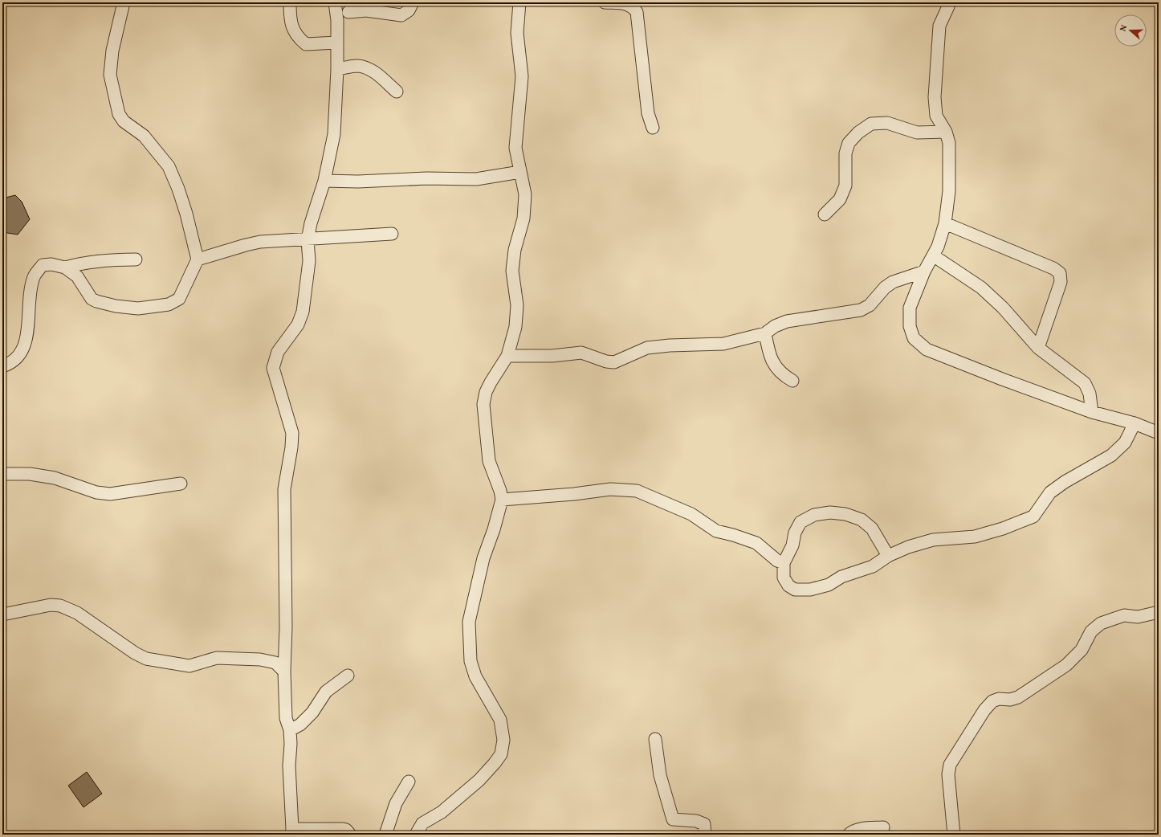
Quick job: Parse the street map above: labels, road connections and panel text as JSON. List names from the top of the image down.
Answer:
{
  "north": "left"
}
